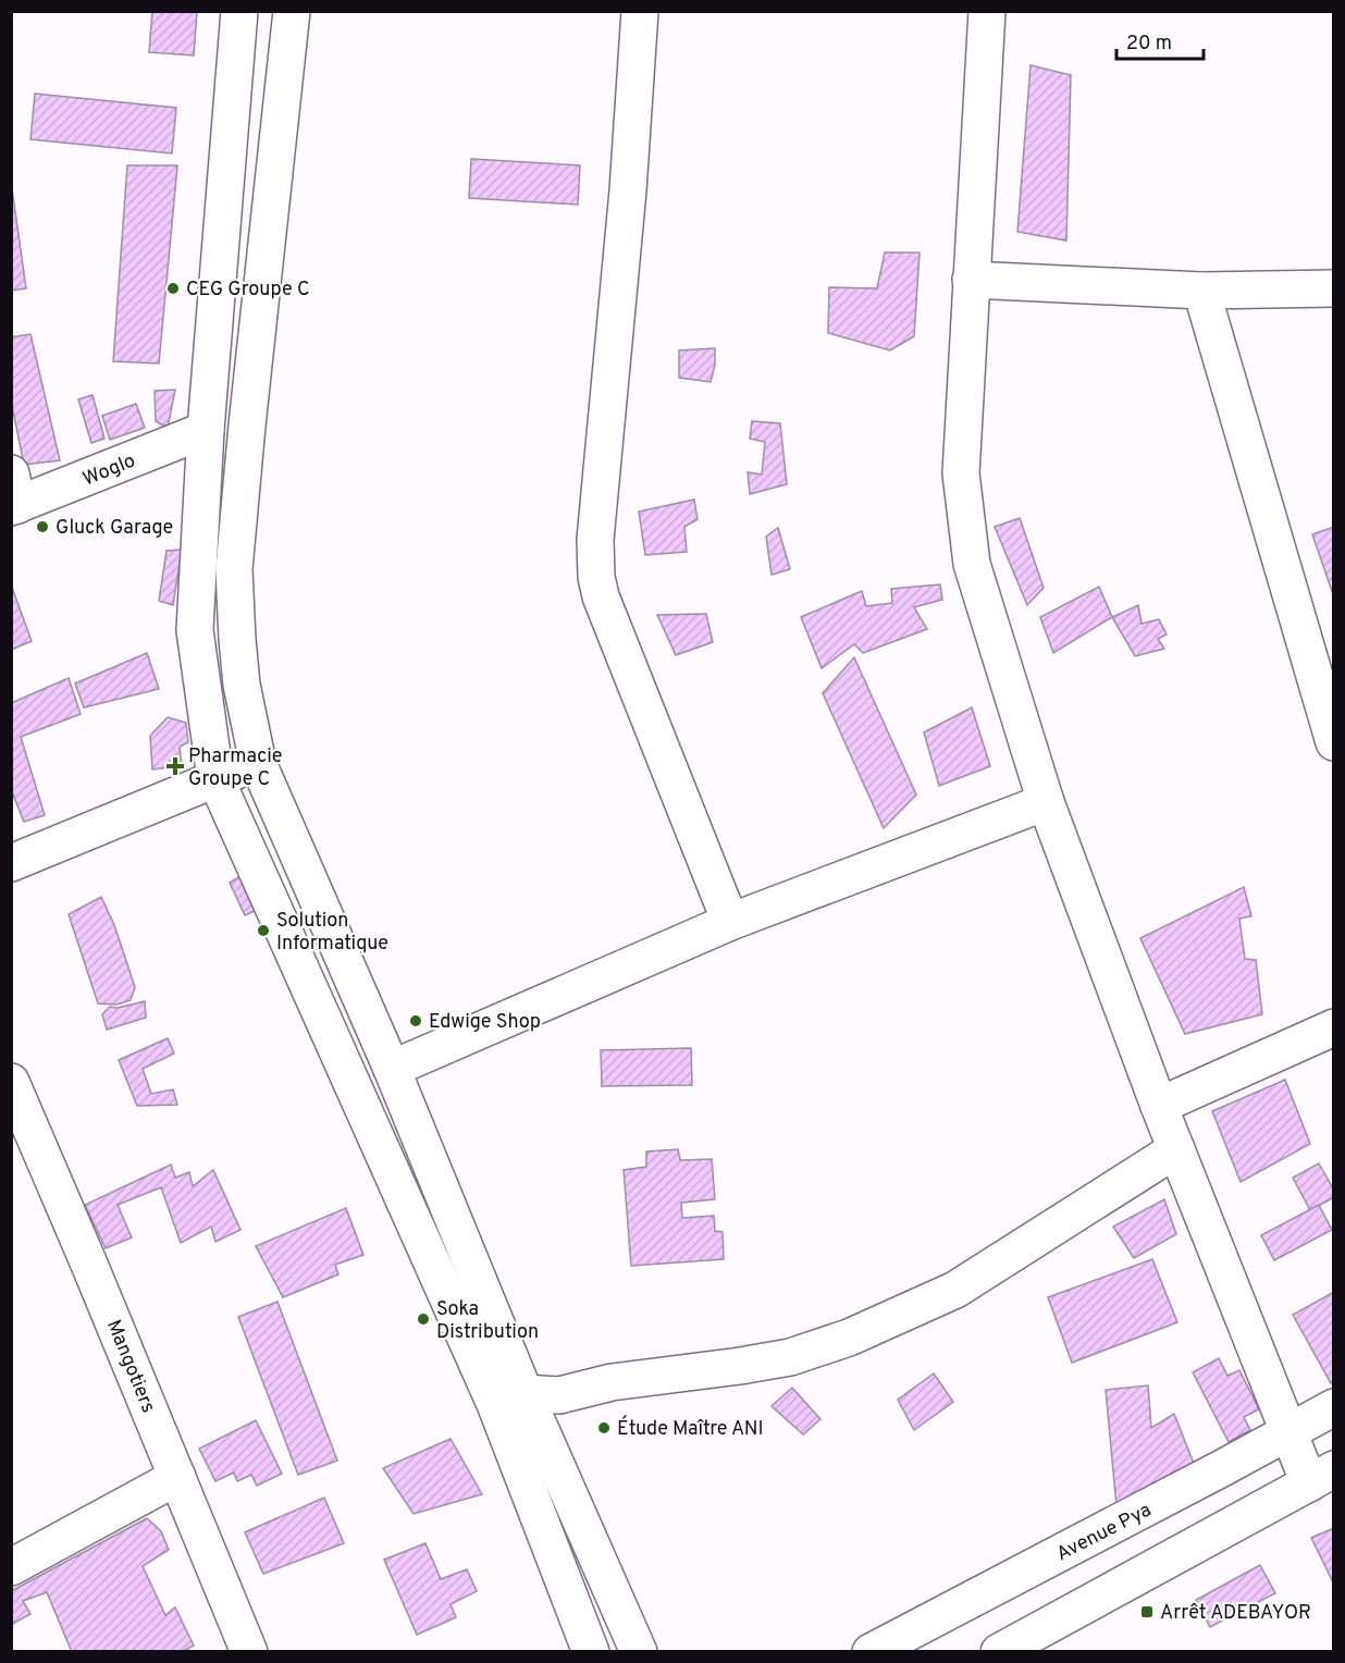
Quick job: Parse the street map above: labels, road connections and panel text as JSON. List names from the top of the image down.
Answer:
{
  "streets": {
    "street": ["Woglo", "Mangotiers", "Avenue Pya"]
  },
  "places": {
    "other": [
      "CEG Groupe C",
      "Gluck Garage",
      "Solution Informatique",
      "Edwige Shop",
      "Soka Distribution",
      "Étude Maître ANI"
    ],
    "health": ["Pharmacie Groupe C"],
    "transit": ["Arrêt ADEBAYOR"]
  },
  "scale_bar": "20 m"
}
